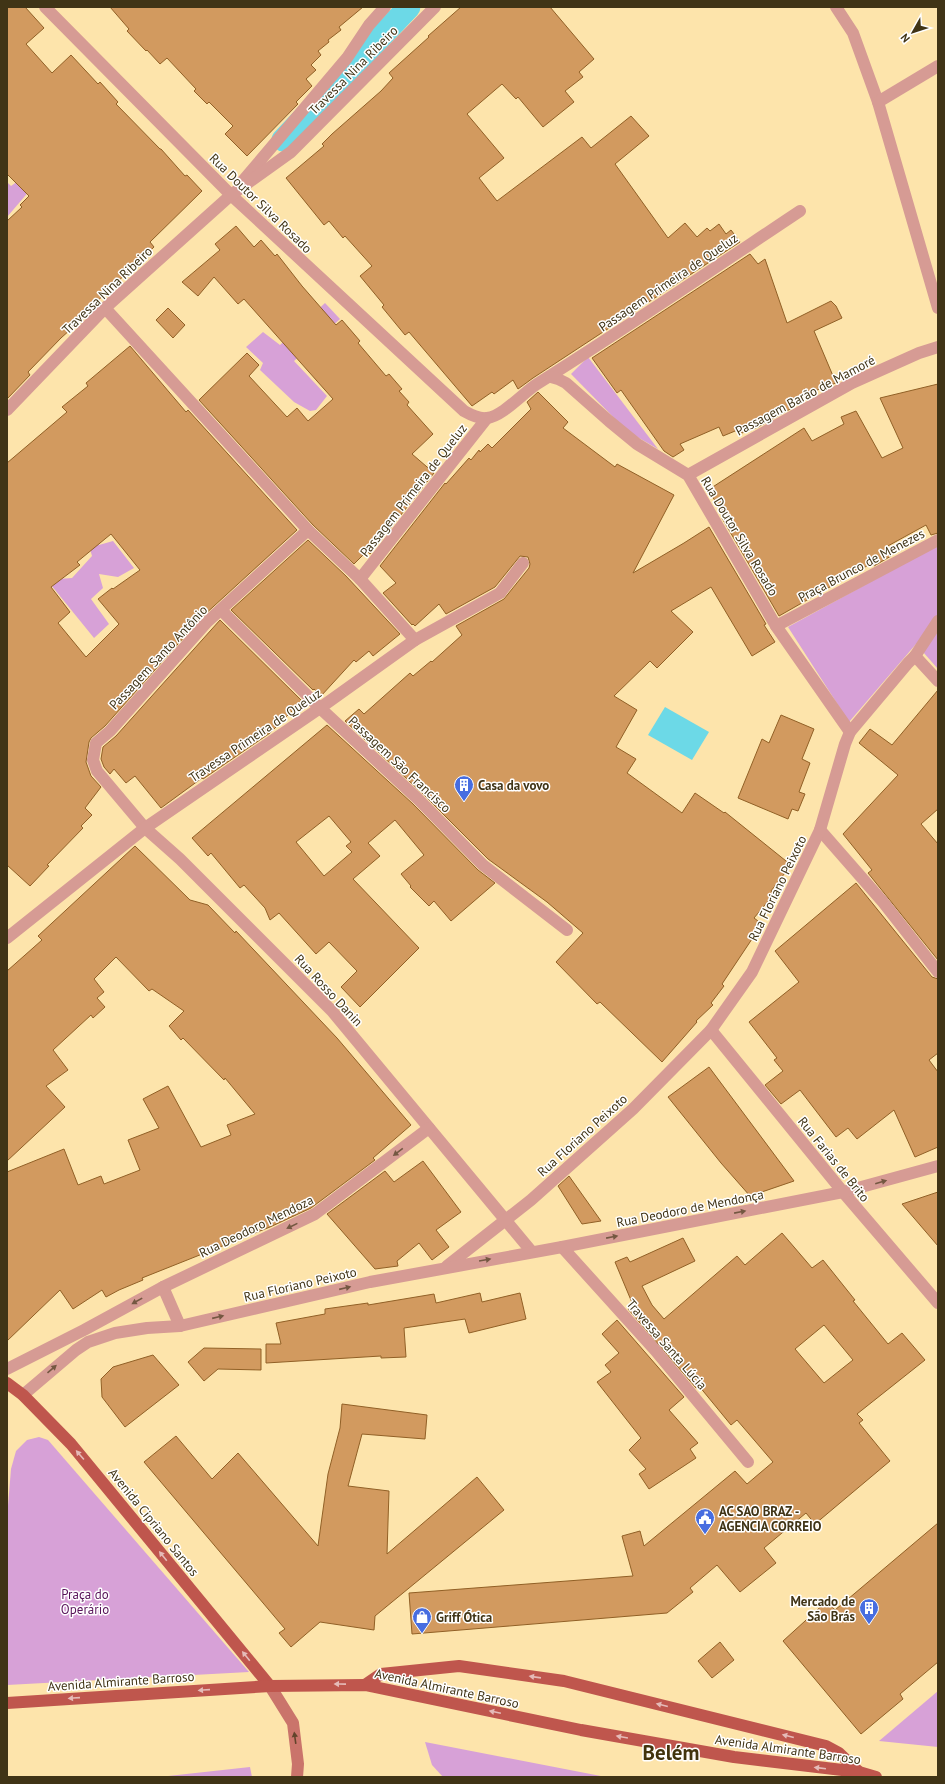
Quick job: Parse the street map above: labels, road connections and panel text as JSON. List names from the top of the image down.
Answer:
{
  "streets": {
    "main road": ["Avenida Cipriano Santos", "Avenida Almirante Barroso"],
    "street": [
      "Travessa Nina Ribeiro",
      "Rua Doutor Silva Rosado",
      "Passagem Primeira de Queluz",
      "Passagem Barão de Mamoré",
      "Praça Brunco de Menezes",
      "Passagem Santo Antônio",
      "Travessa Primeira de Queluz",
      "Passagem São Francisco",
      "Rua Floriano Peixoto",
      "Rua Rosso Danin",
      "Rua Farias de Brito",
      "Rua Deodoro de Mendonça",
      "Rua Deodoro Mendoza",
      "Travessa Santa Lúcia"
    ]
  },
  "crossings": [
    ["Travessa Nina Ribeiro", "Rua Doutor Silva Rosado"],
    ["Rua Doutor Silva Rosado", "Passagem Primeira de Queluz"],
    ["Rua Doutor Silva Rosado", "Passagem Barão de Mamoré"],
    ["Rua Doutor Silva Rosado", "Praça Brunco de Menezes"],
    ["Rua Doutor Silva Rosado", "Rua Floriano Peixoto"],
    ["Passagem Santo Antônio", "Passagem São Francisco"],
    ["Passagem Santo Antônio", "Rua Rosso Danin"],
    ["Travessa Primeira de Queluz", "Passagem São Francisco"],
    ["Travessa Primeira de Queluz", "Rua Rosso Danin"],
    ["Rua Floriano Peixoto", "Rua Rosso Danin"],
    ["Rua Floriano Peixoto", "Rua Farias de Brito"],
    ["Rua Floriano Peixoto", "Rua Deodoro de Mendonça"],
    ["Rua Floriano Peixoto", "Avenida Cipriano Santos"],
    ["Rua Rosso Danin", "Rua Deodoro de Mendonça"],
    ["Rua Rosso Danin", "Rua Deodoro Mendoza"],
    ["Rua Farias de Brito", "Rua Deodoro de Mendonça"],
    ["Rua Deodoro de Mendonça", "Travessa Santa Lúcia"],
    ["Avenida Cipriano Santos", "Avenida Almirante Barroso"]
  ],
  "one_way": ["Rua Deodoro de Mendonça", "Rua Deodoro Mendoza", "Avenida Cipriano Santos"],
  "districts": ["Belém"],
  "parks": ["Praça do Operário"],
  "places": {
    "building": ["Casa da vovo", "Mercado de São Brás"],
    "public building": ["AC SAO BRAZ - AGENCIA CORREIO"],
    "shop": ["Griff Ótica"]
  },
  "north": "bottom left"
}
